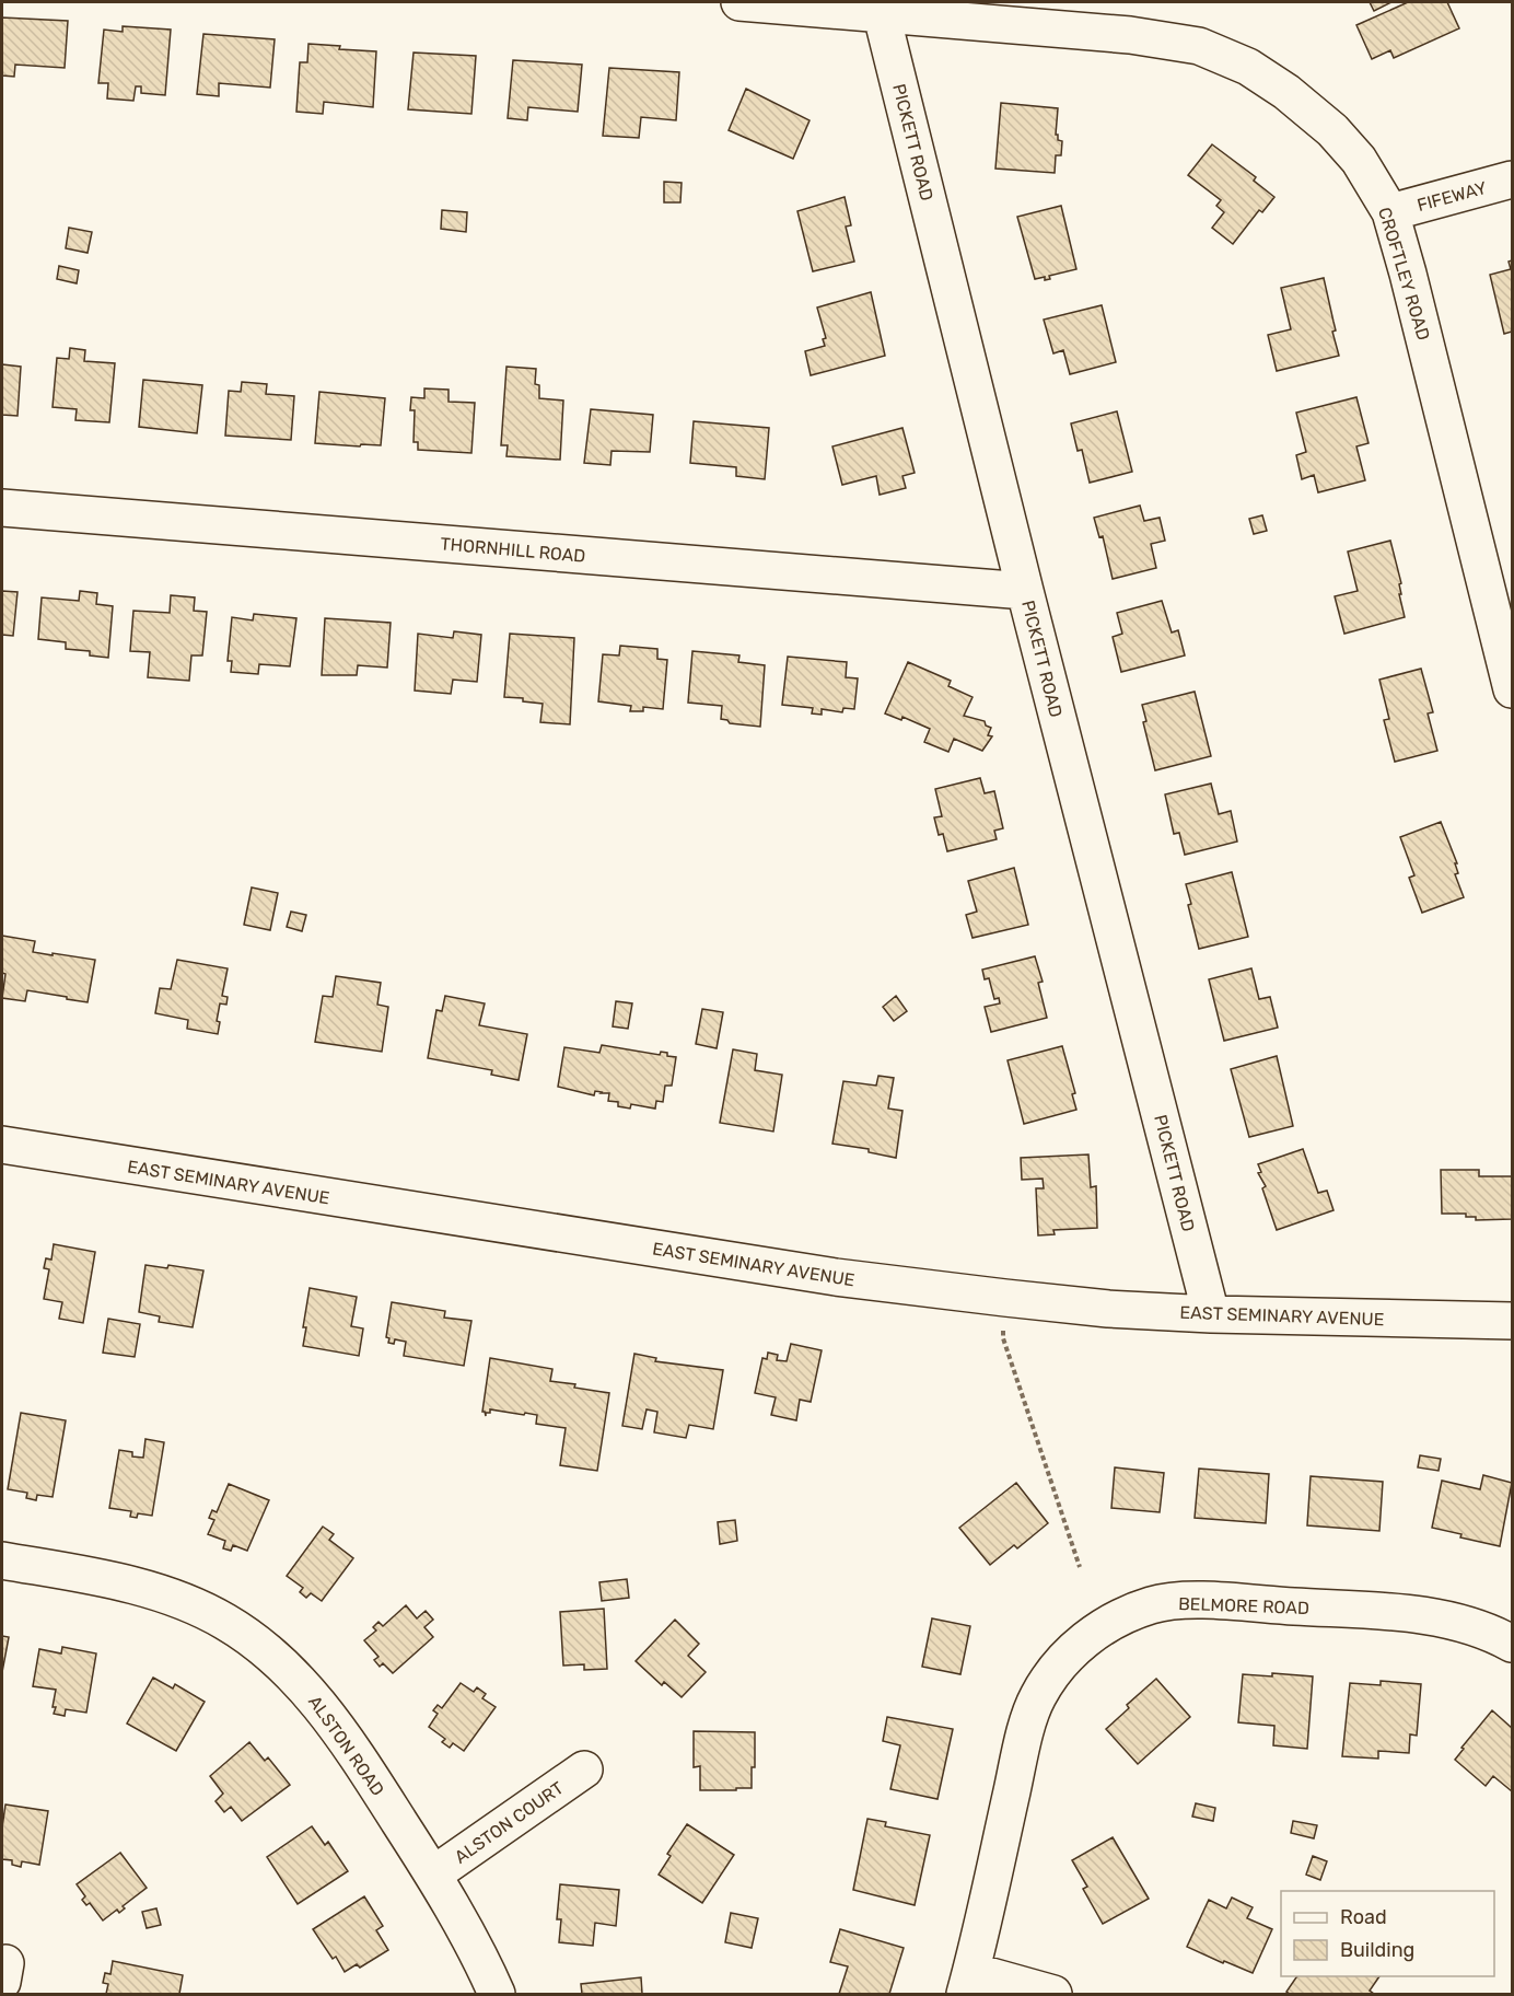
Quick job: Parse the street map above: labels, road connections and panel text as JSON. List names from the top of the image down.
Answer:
{
  "streets": {
    "street": [
      "PICKETT ROAD",
      "FIFEWAY",
      "CROFTLEY ROAD",
      "THORNHILL ROAD",
      "EAST SEMINARY AVENUE",
      "BELMORE ROAD",
      "ALSTON ROAD",
      "ALSTON COURT"
    ]
  },
  "crossings": [
    ["PICKETT ROAD", "CROFTLEY ROAD"],
    ["PICKETT ROAD", "THORNHILL ROAD"],
    ["PICKETT ROAD", "EAST SEMINARY AVENUE"],
    ["FIFEWAY", "CROFTLEY ROAD"],
    ["ALSTON ROAD", "ALSTON COURT"]
  ],
  "legend": ["Road", "Building"]
}
